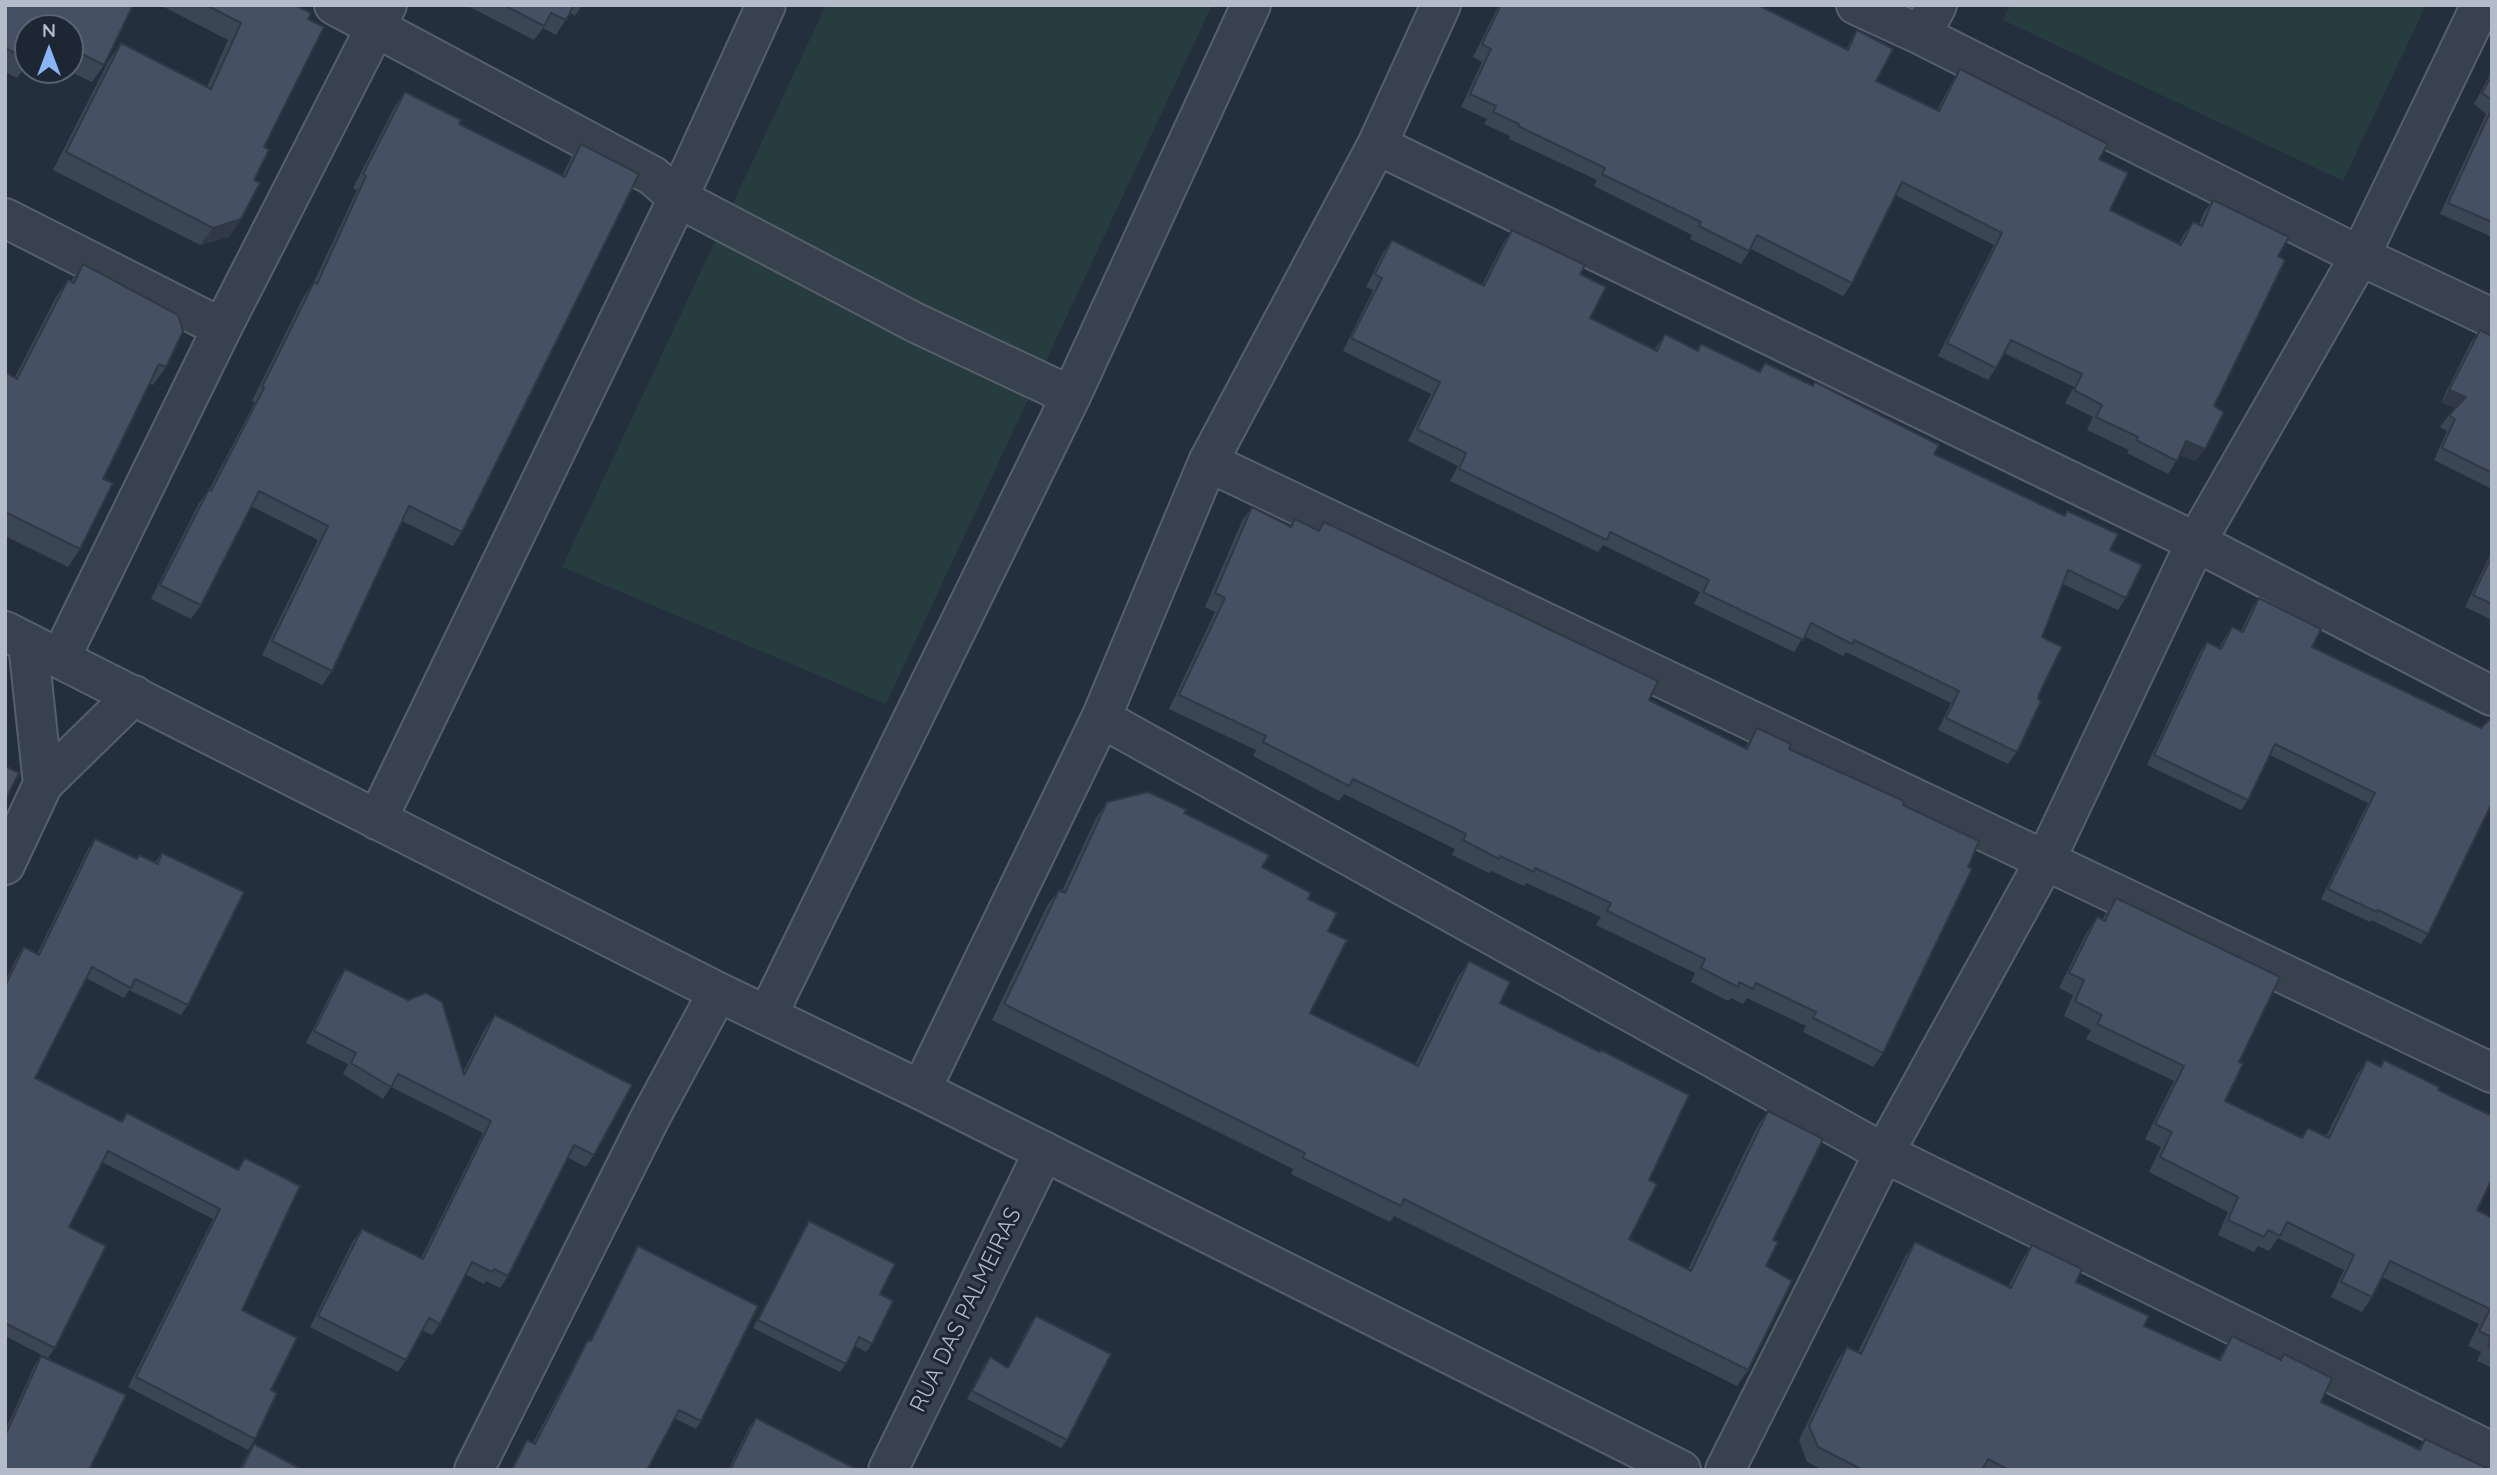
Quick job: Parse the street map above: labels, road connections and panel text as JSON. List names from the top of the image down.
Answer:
{
  "streets": {
    "street": ["RUA DAS PALMEIRAS"]
  },
  "north": "top"
}
